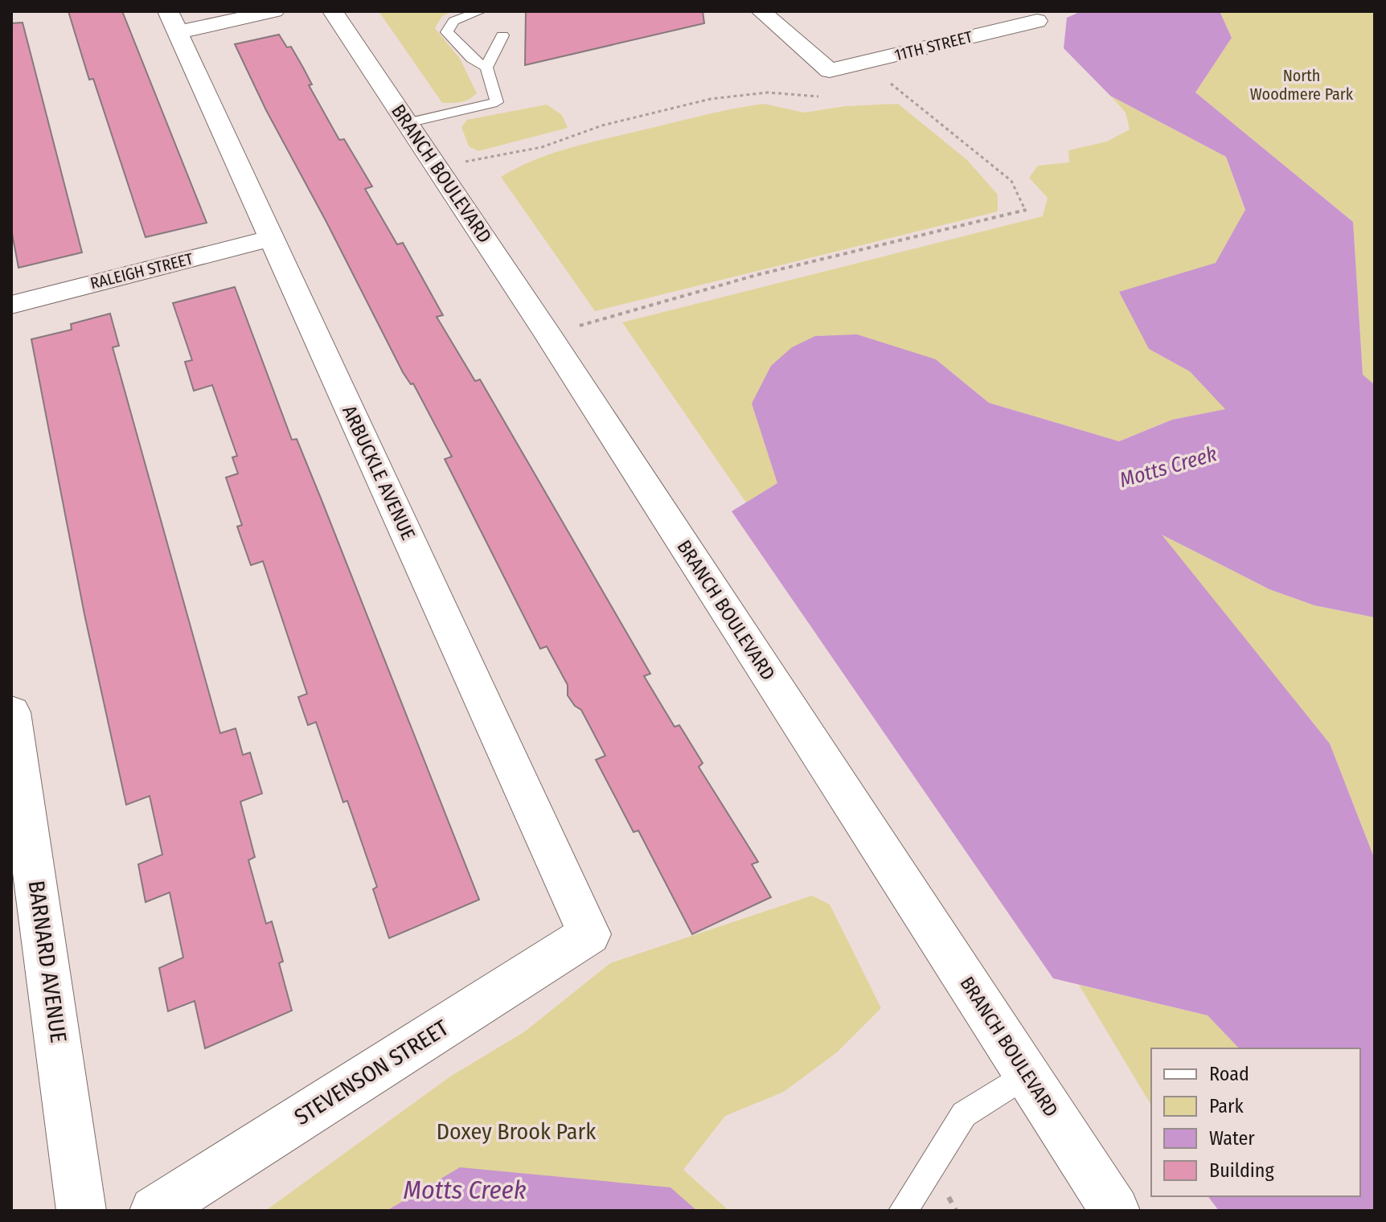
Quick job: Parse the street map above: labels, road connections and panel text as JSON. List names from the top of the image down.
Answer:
{
  "streets": {
    "street": [
      "11TH STREET",
      "BRANCH BOULEVARD",
      "RALEIGH STREET",
      "ARBUCKLE AVENUE",
      "BARNARD AVENUE",
      "STEVENSON STREET"
    ]
  },
  "crossings": [
    ["RALEIGH STREET", "ARBUCKLE AVENUE"],
    ["ARBUCKLE AVENUE", "STEVENSON STREET"]
  ],
  "water": ["Motts Creek"],
  "parks": ["North Woodmere Park", "Doxey Brook Park"],
  "legend": [
    "Road",
    "Park",
    "Water",
    "Building"
  ]
}
